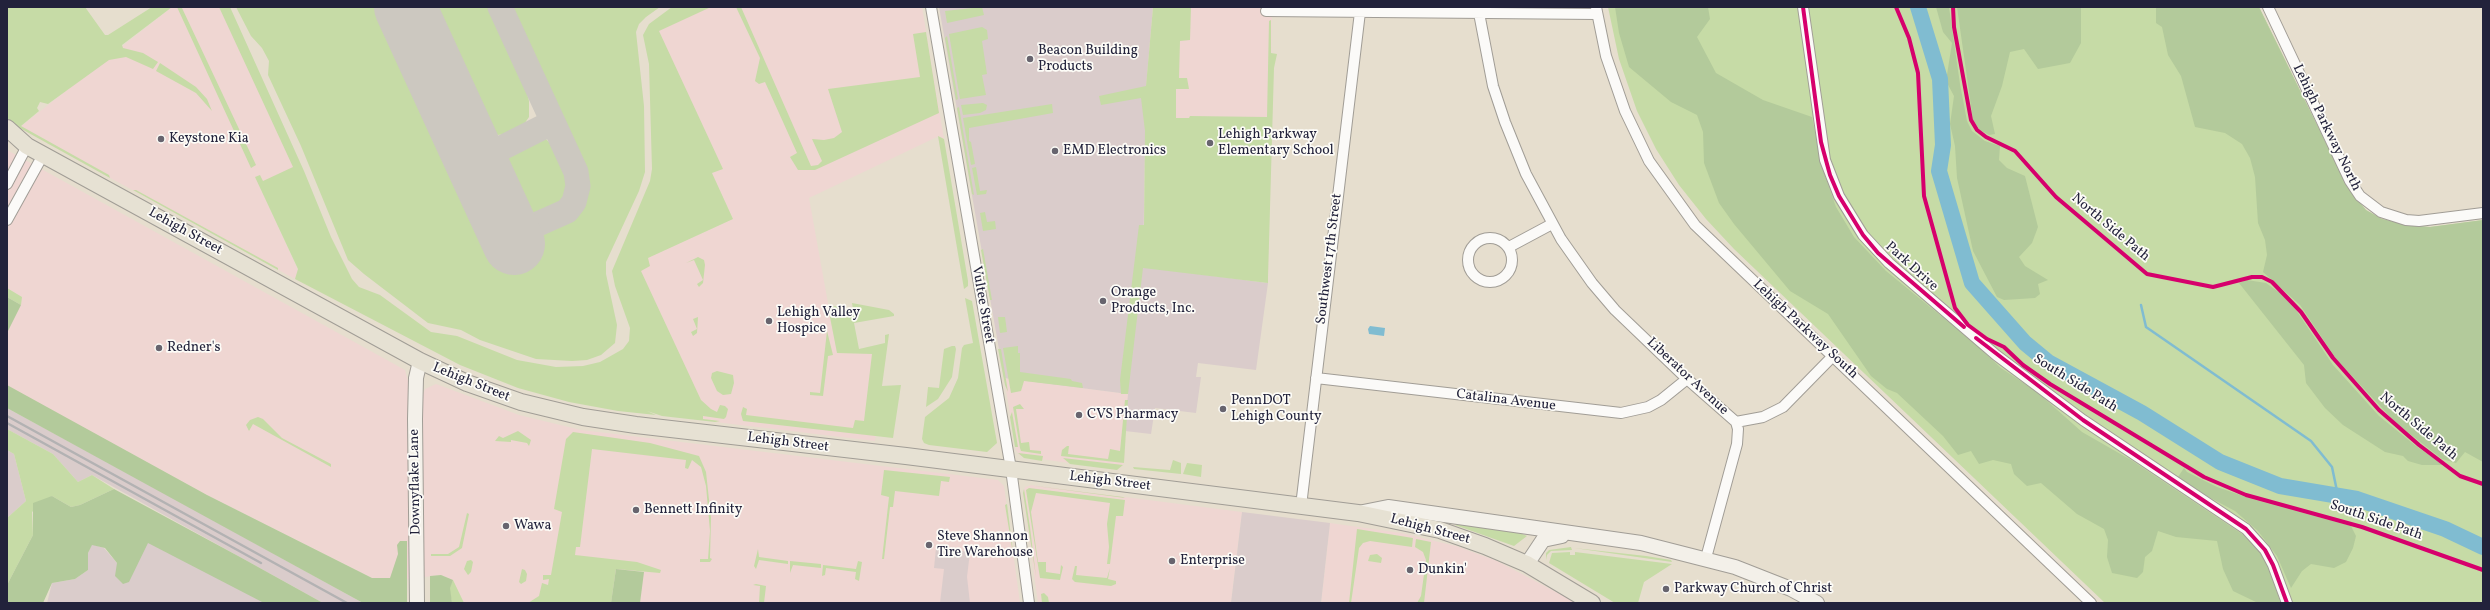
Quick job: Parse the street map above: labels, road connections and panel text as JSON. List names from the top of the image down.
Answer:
{
  "streets": {
    "main road": ["Lehigh Street", "Downyflake Lane"],
    "street": [
      "Lehigh Parkway North",
      "Southwest 17th Street",
      "Park Drive",
      "Vultee Street",
      "Lehigh Parkway South",
      "Liberator Avenue",
      "Catalina Avenue"
    ],
    "cycle path": ["North Side Path", "South Side Path"]
  },
  "crossings": [
    ["Lehigh Street", "Southwest 17th Street"],
    ["Lehigh Street", "Vultee Street"],
    ["Lehigh Street", "Downyflake Lane"],
    ["Southwest 17th Street", "Catalina Avenue"],
    ["Liberator Avenue", "Catalina Avenue"]
  ],
  "places": [
    "Beacon Building Products",
    "Keystone Kia",
    "Lehigh Parkway Elementary School",
    "EMD Electronics",
    "Orange Products, Inc.",
    "Lehigh Valley Hospice",
    "Redner's",
    "PennDOT Lehigh County",
    "CVS Pharmacy",
    "Bennett Infinity",
    "Wawa",
    "Steve Shannon Tire Warehouse",
    "Enterprise",
    "Dunkin'",
    "Parkway Church of Christ"
  ]
}
